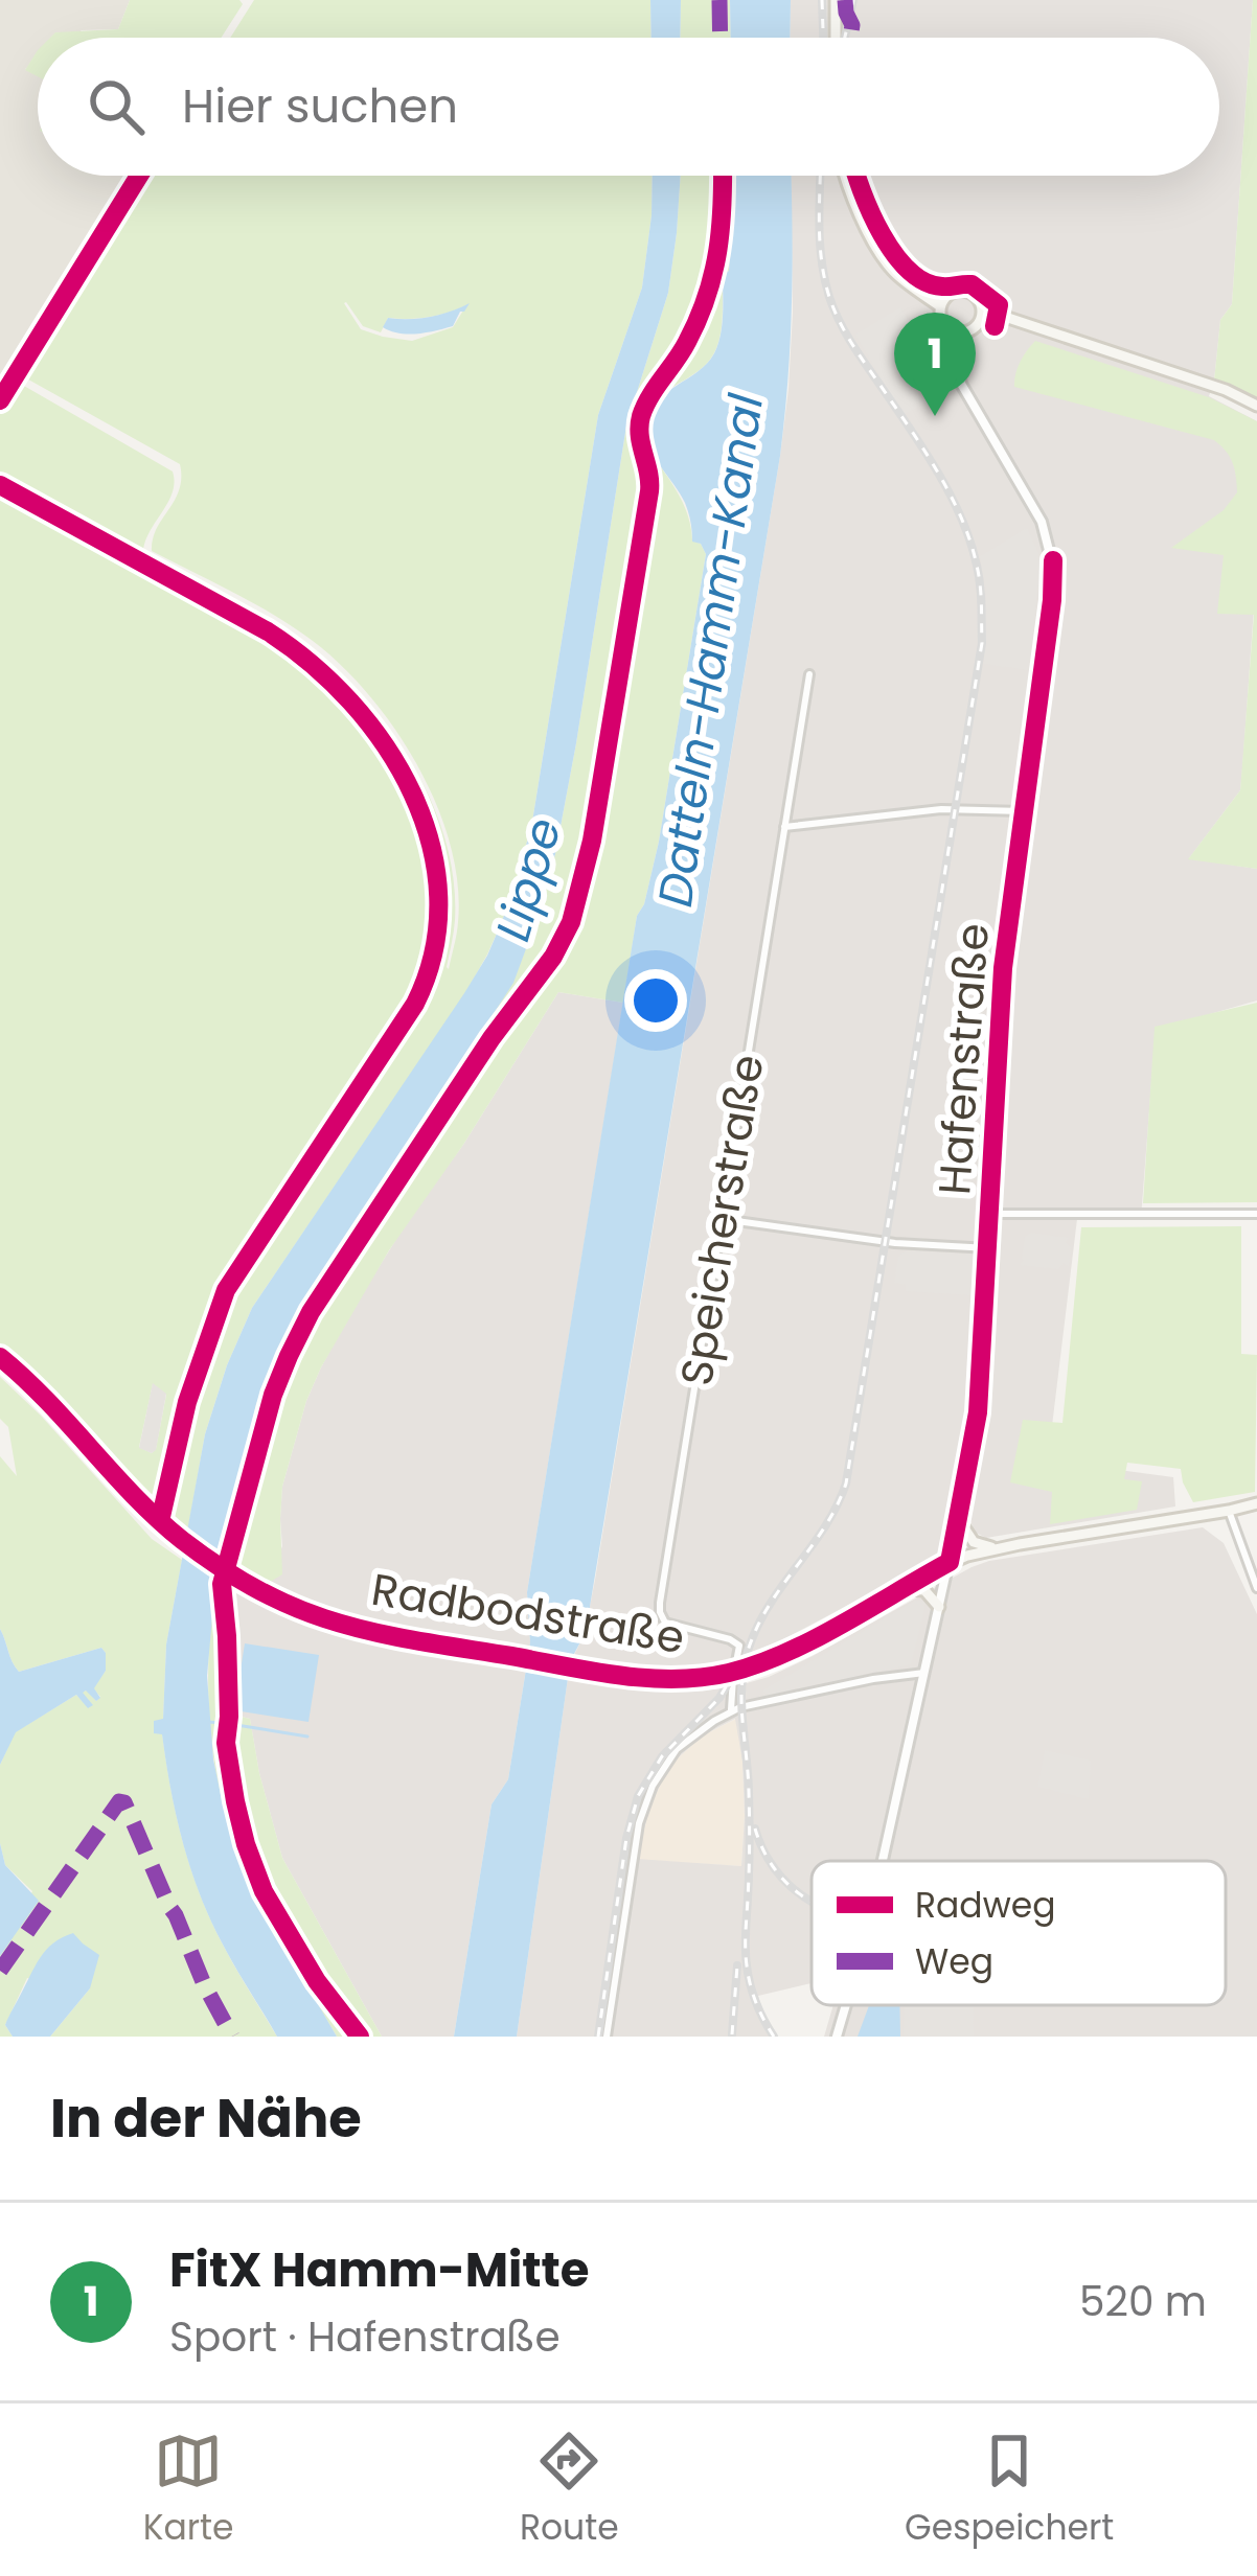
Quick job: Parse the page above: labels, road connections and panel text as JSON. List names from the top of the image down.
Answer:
{
  "streets": {
    "main road": ["Radbodstraße"],
    "street": ["Hafenstraße", "Speicherstraße"]
  },
  "crossings": [
    ["Hafenstraße", "Radbodstraße"]
  ],
  "water": ["Datteln-Hamm-Kanal", "Lippe"],
  "legend": ["Radweg", "Weg"],
  "page": {
    "search": "Hier suchen",
    "pins": "1",
    "heading": "In der Nähe",
    "list": [
      {
        "mark": "1",
        "name": "FitX Hamm-Mitte",
        "note": "Sport · Hafenstraße",
        "value": "520 m"
      }
    ],
    "nav": ["Karte", "Route", "Gespeichert"]
  }
}
